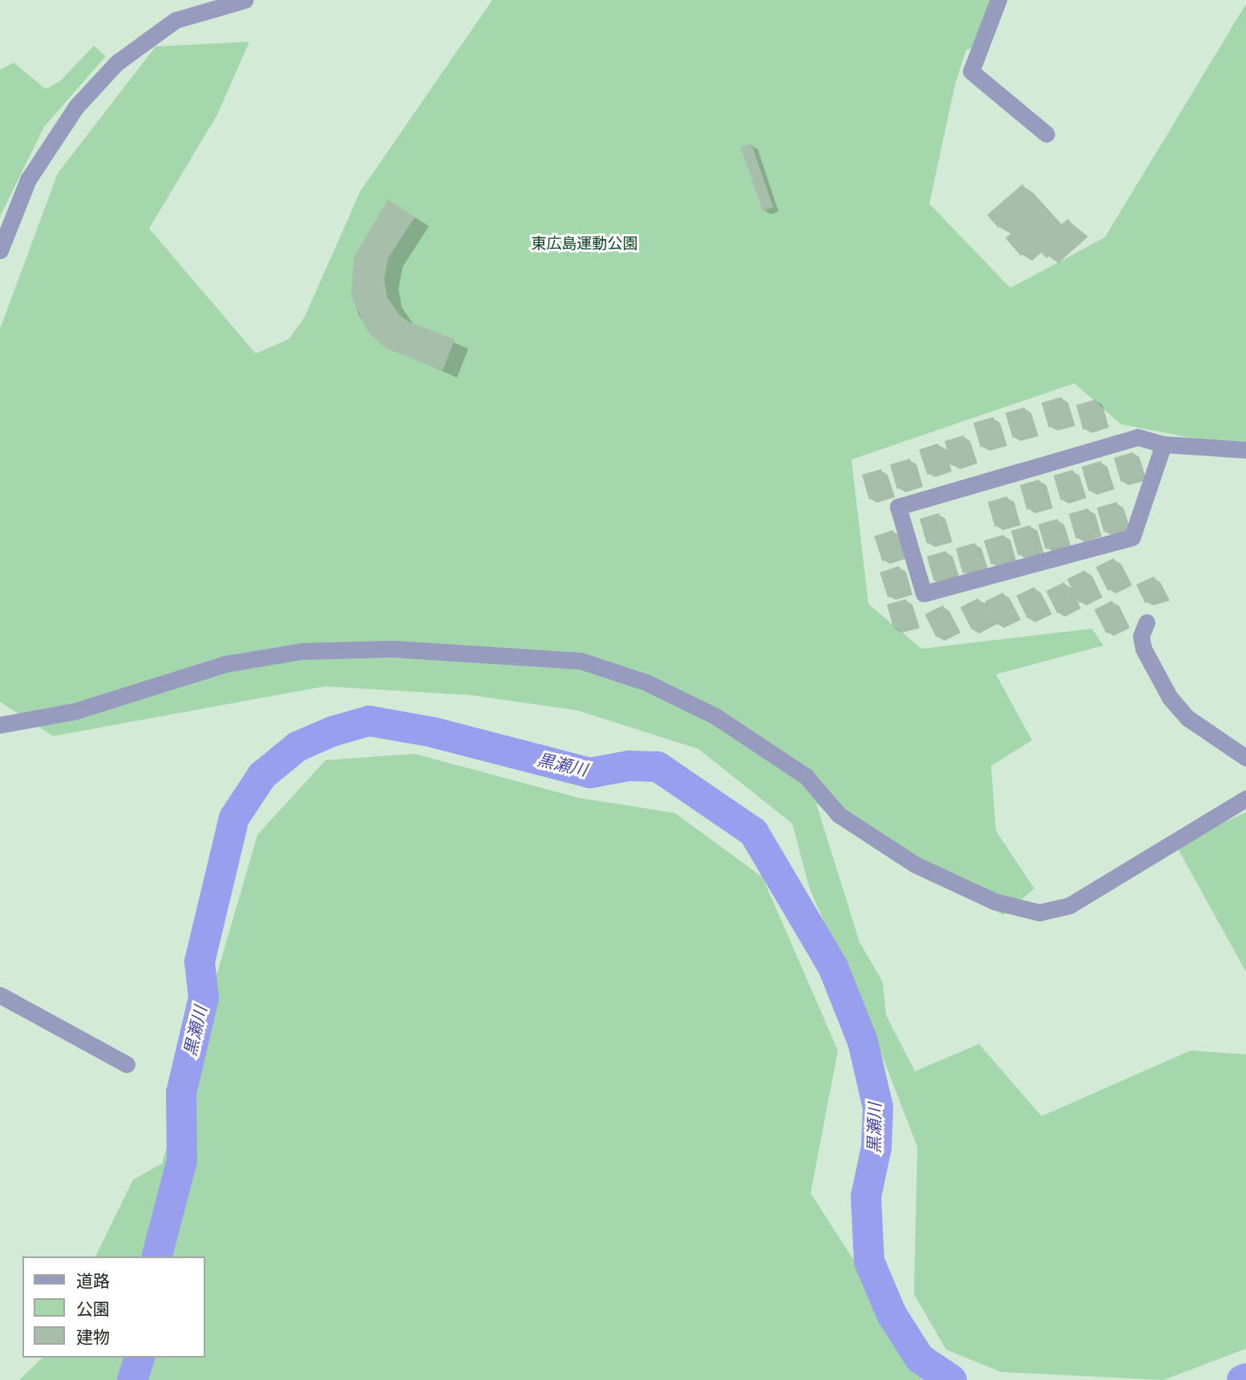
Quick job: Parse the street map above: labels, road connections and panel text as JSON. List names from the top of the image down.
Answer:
{
  "water": ["黒瀬川"],
  "parks": ["東広島運動公園"],
  "legend": ["道路", "公園", "建物"]
}
